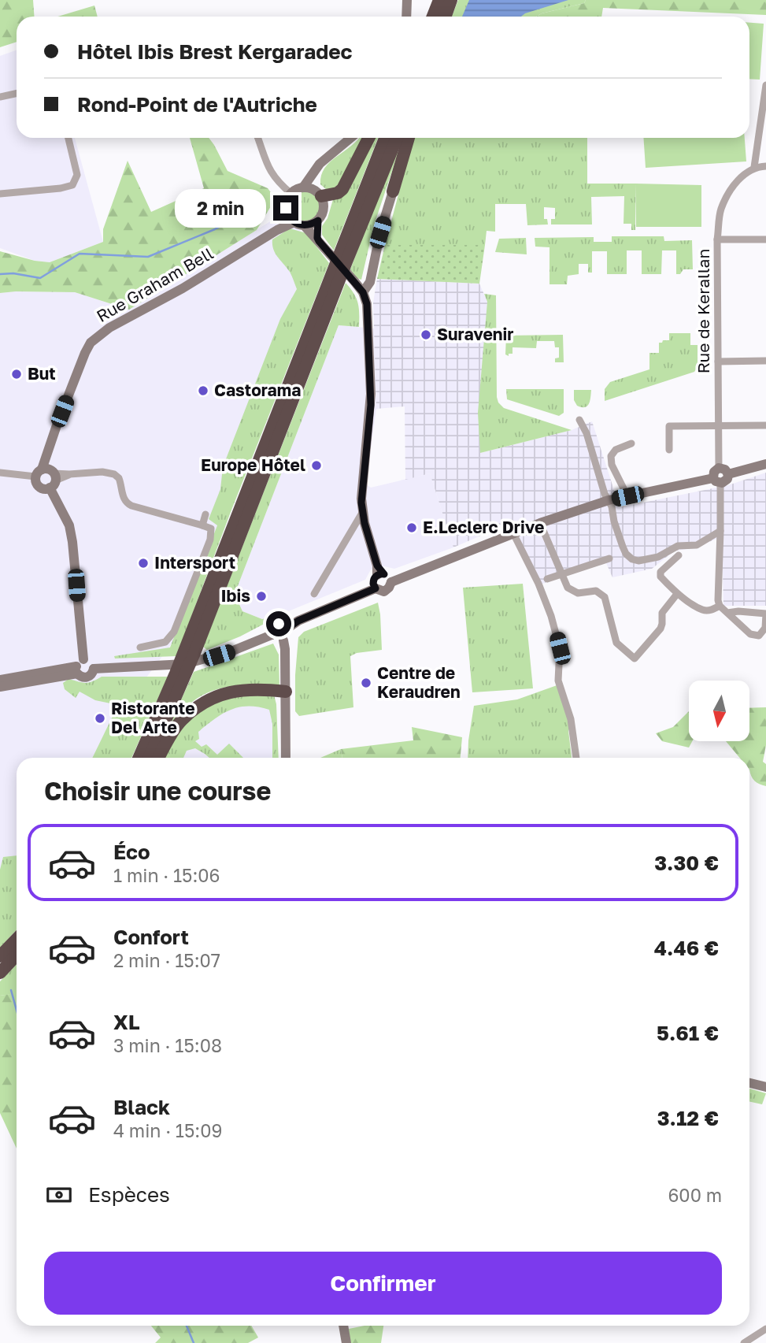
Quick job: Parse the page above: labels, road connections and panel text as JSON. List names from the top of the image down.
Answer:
{
  "streets": {
    "street": ["Rue Graham Bell", "Rue de Kerallan"]
  },
  "places": [
    "Suravenir",
    "But",
    "Castorama",
    "Europe Hôtel",
    "E.Leclerc Drive",
    "Intersport",
    "Ibis",
    "Centre de Keraudren",
    "Ristorante Del Arte"
  ],
  "north": "bottom",
  "page": {
    "banner": ["Hôtel Ibis Brest Kergaradec", "Rond-Point de l'Autriche"],
    "bubble": "2 min",
    "heading": "Choisir une course",
    "list": [
      {
        "name": "Éco",
        "note": "1 min · 15:06",
        "value": "3.30 €"
      },
      {
        "name": "Confort",
        "note": "2 min · 15:07",
        "value": "4.46 €"
      },
      {
        "name": "XL",
        "note": "3 min · 15:08",
        "value": "5.61 €"
      },
      {
        "name": "Black",
        "note": "4 min · 15:09",
        "value": "3.12 €"
      }
    ],
    "pay": ["Espèces", "600 m"],
    "buttons": "Confirmer"
  }
}
